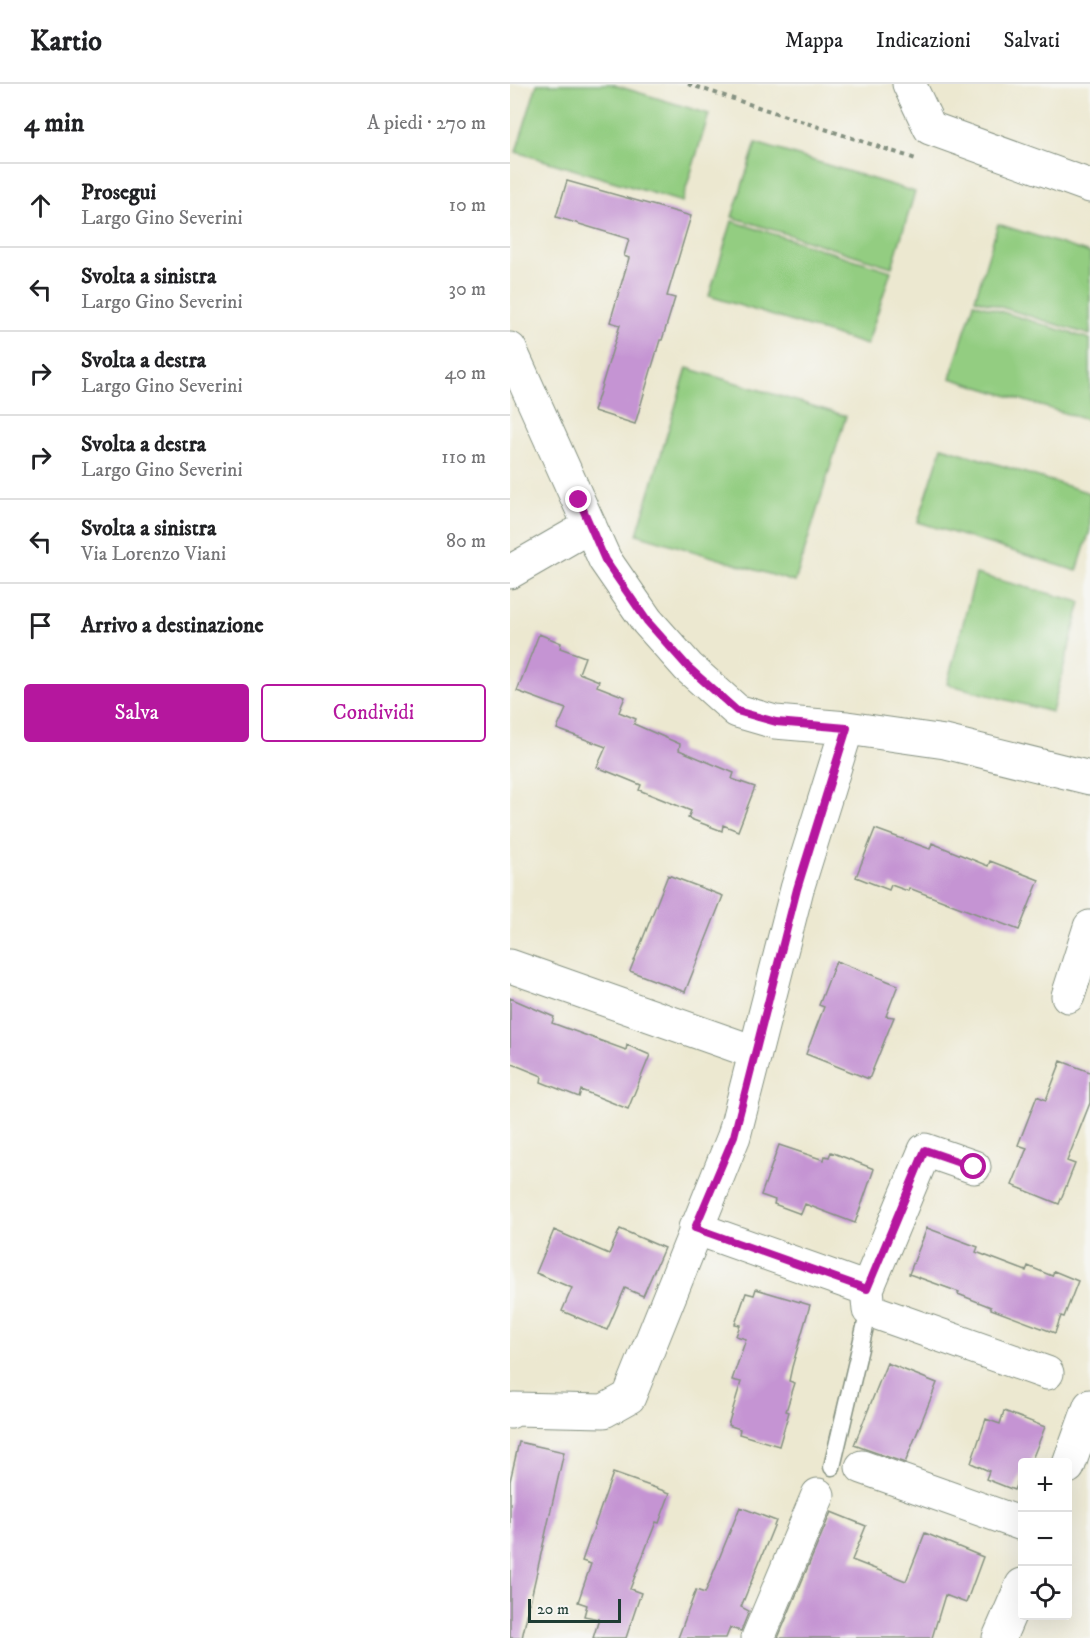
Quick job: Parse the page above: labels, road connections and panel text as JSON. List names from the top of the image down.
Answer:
{
  "scale_bar": "20 m",
  "page": {
    "header": "Kartio",
    "nav": ["Mappa", "Indicazioni", "Salvati"],
    "heading": ["4 min", "A piedi · 270 m"],
    "list": [
      ["Prosegui", "Largo Gino Severini", "10 m"],
      ["Svolta a sinistra", "Largo Gino Severini", "30 m"],
      ["Svolta a destra", "Largo Gino Severini", "40 m"],
      ["Svolta a destra", "Largo Gino Severini", "110 m"],
      ["Svolta a sinistra", "Via Lorenzo Viani", "80 m"],
      "Arrivo a destinazione"
    ],
    "buttons": ["Salva", "Condividi"],
    "map_buttons": ["+", "−"],
    "scale": "20 m"
  }
}
